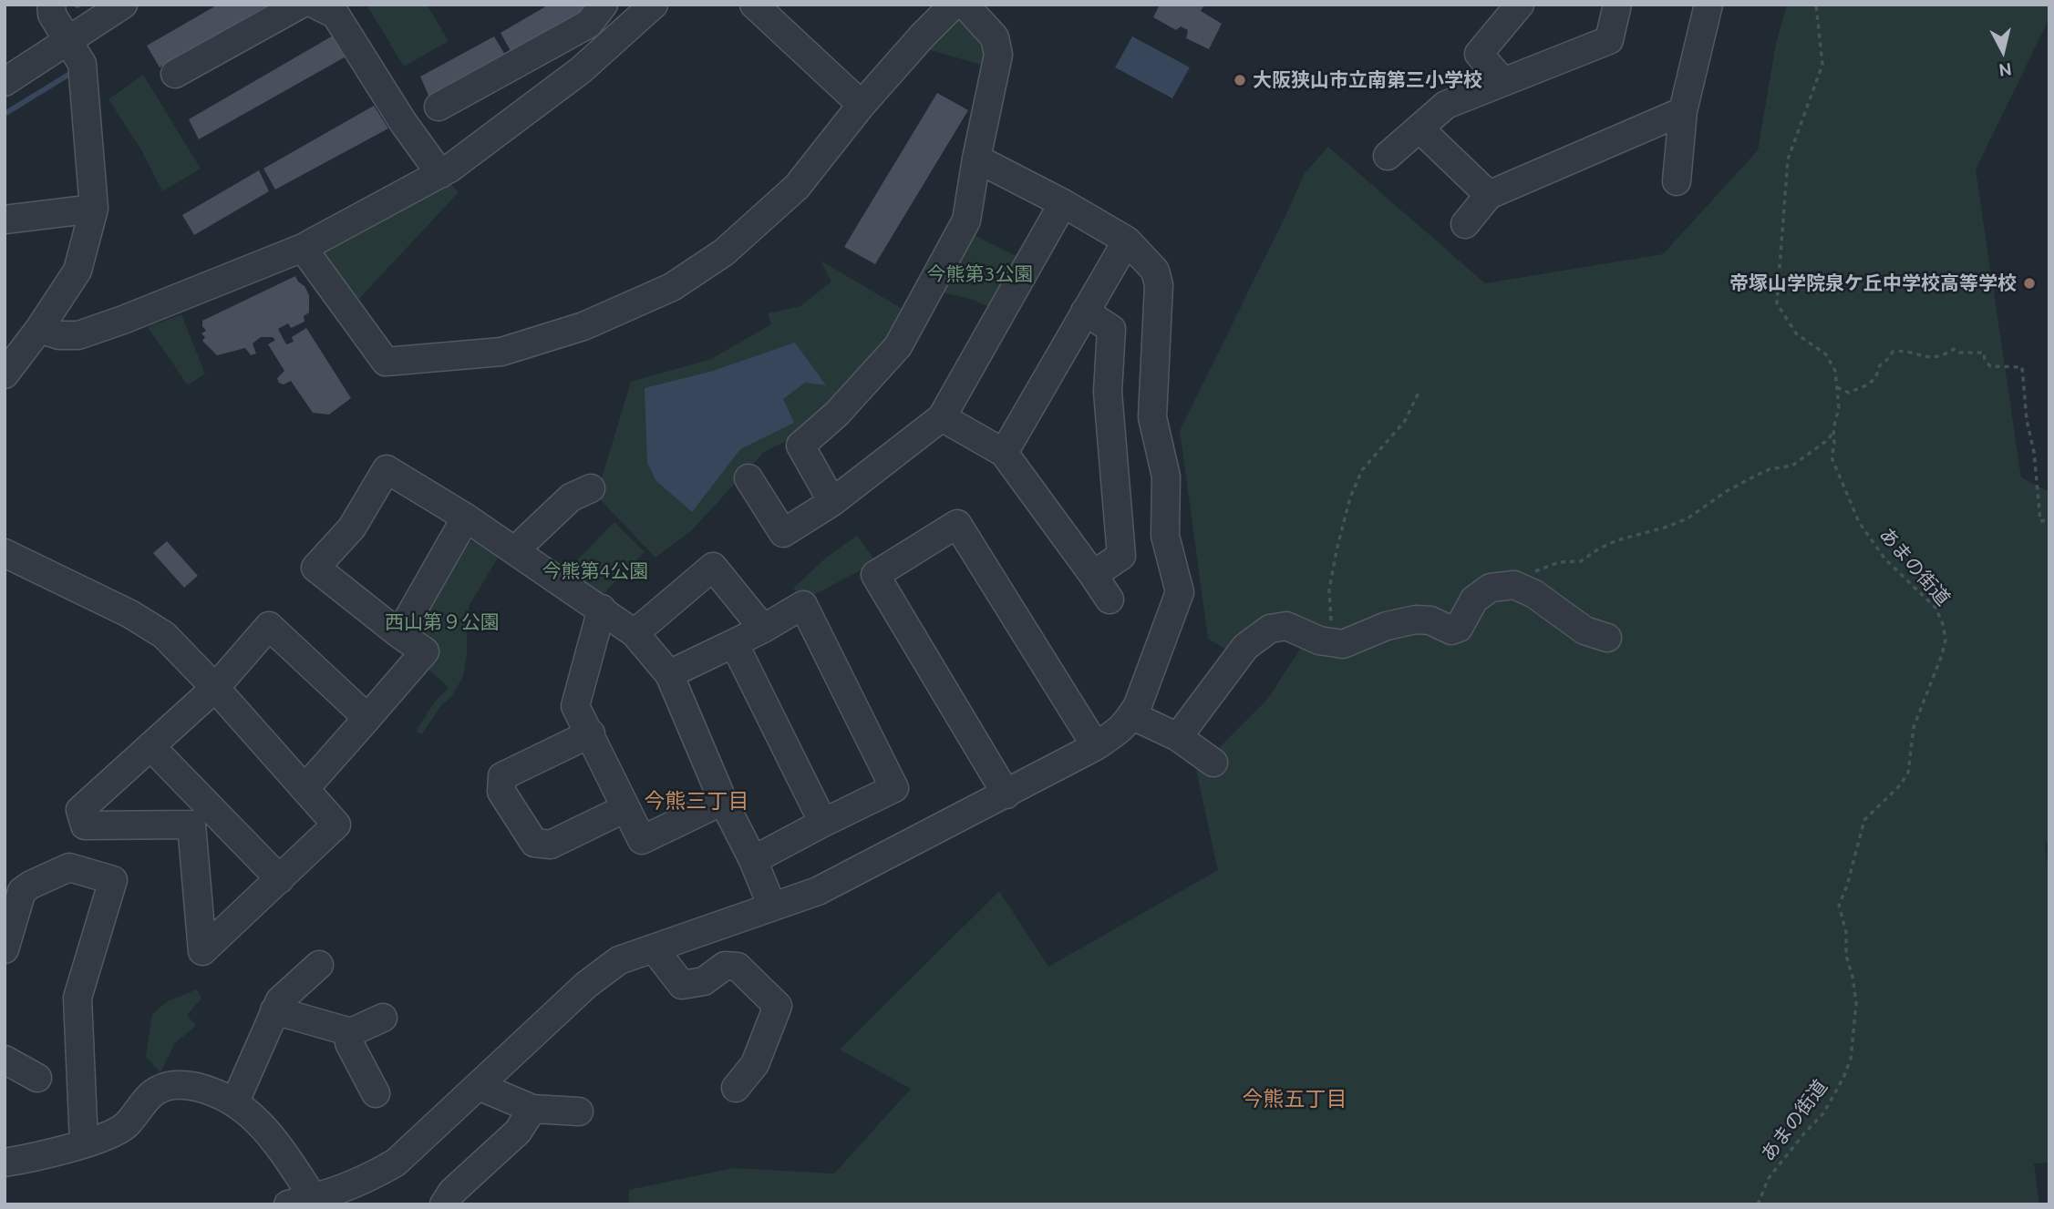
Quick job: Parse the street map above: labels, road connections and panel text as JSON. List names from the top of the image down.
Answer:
{
  "streets": {
    "path": ["あまの街道"]
  },
  "districts": ["今熊三丁目", "今熊五丁目"],
  "parks": ["今熊第3公園", "今熊第4公園", "西山第９公園"],
  "places": ["大阪狭山市立南第三小学校", "帝塚山学院泉ケ丘中学校高等学校"],
  "north": "bottom"
}
